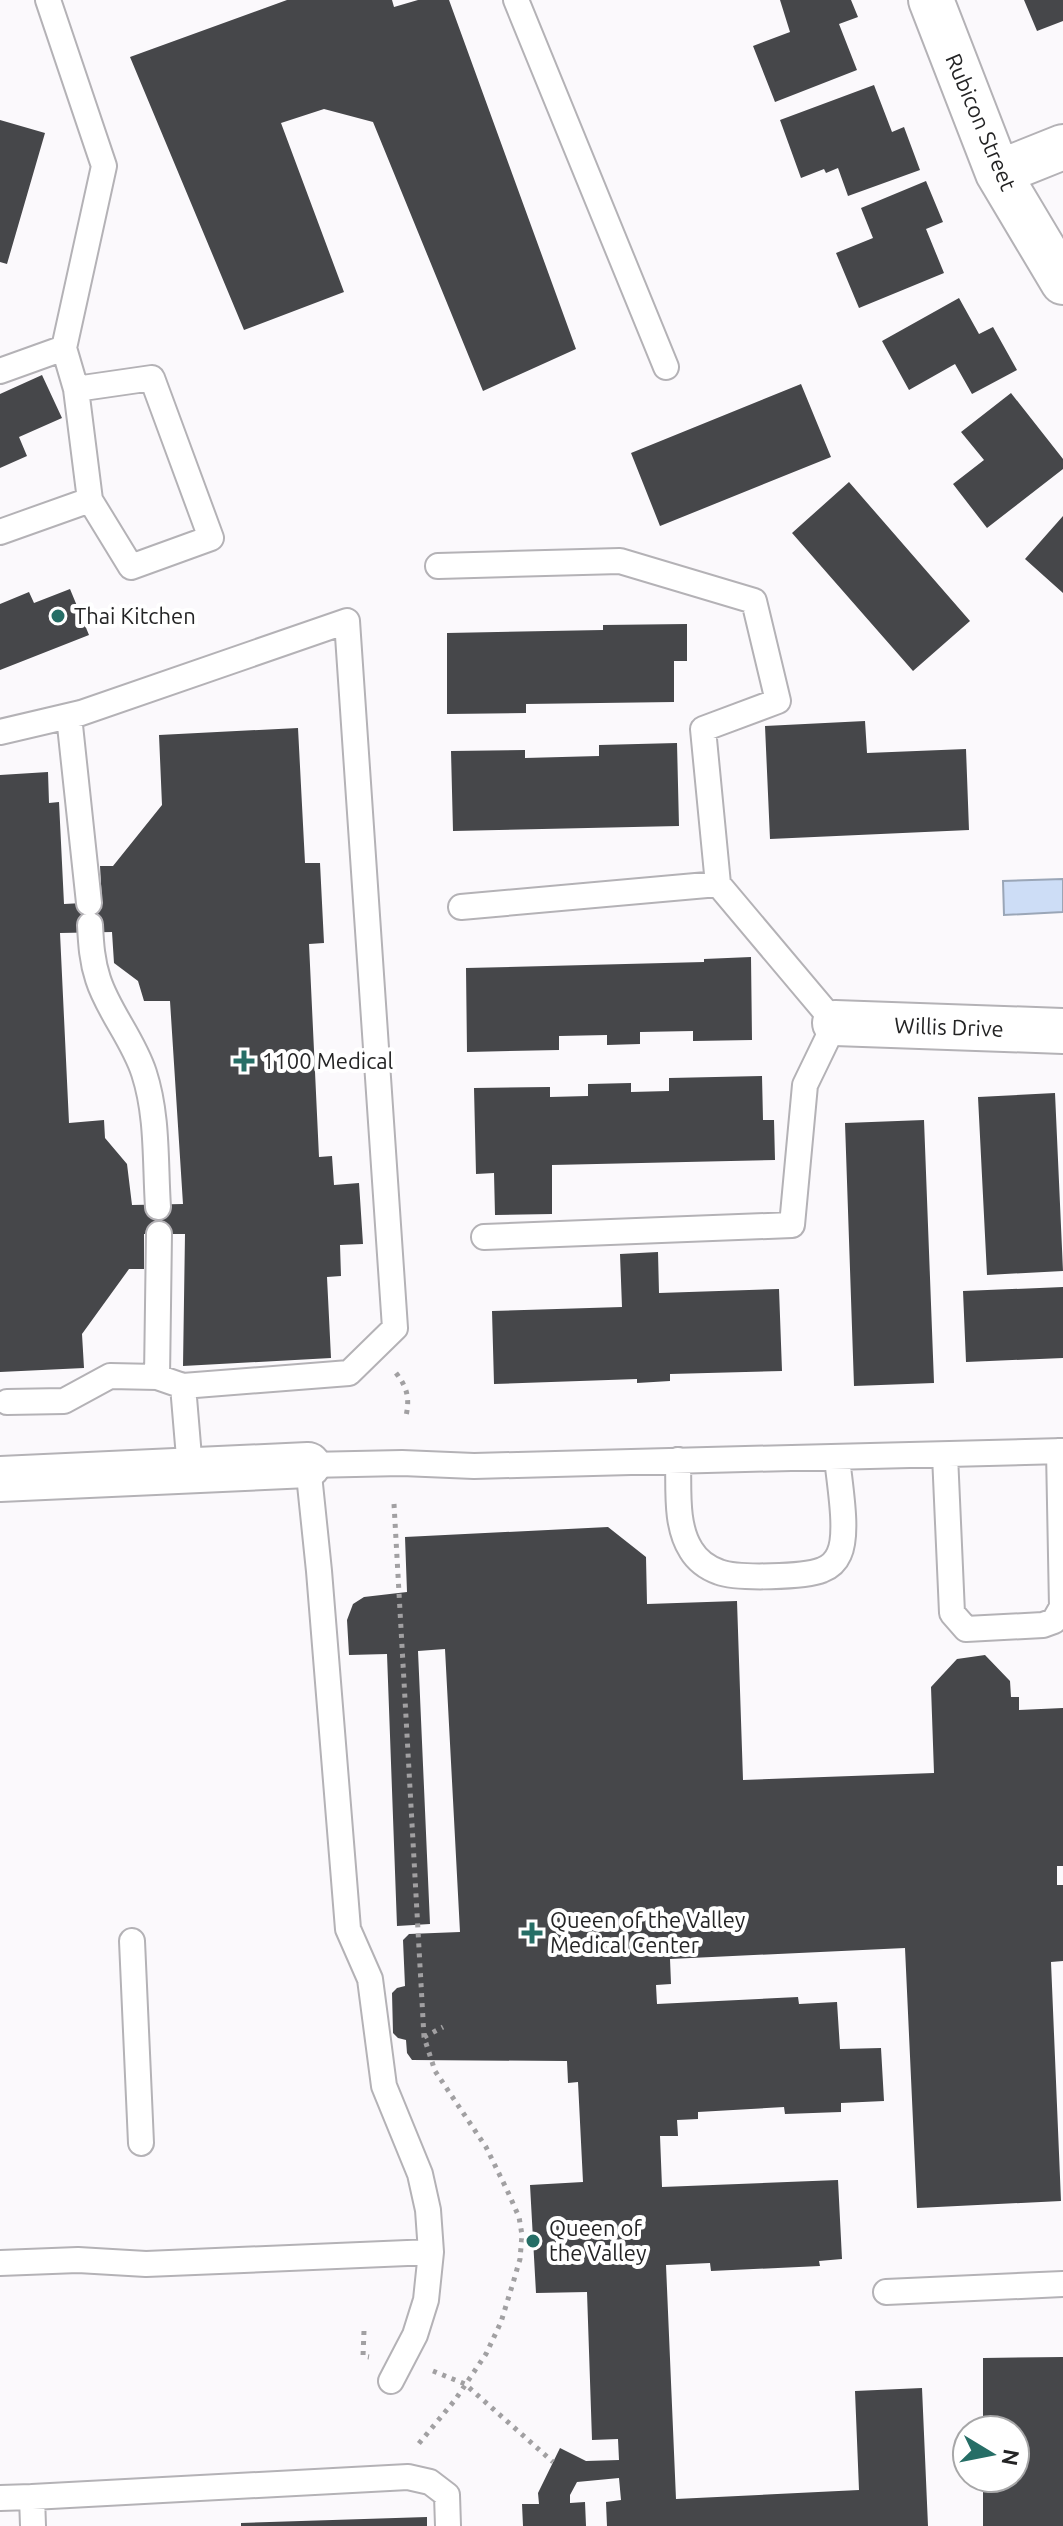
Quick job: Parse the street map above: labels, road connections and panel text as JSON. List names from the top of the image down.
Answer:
{
  "streets": {
    "street": ["Rubicon Street", "Willis Drive"]
  },
  "places": {
    "other": ["Thai Kitchen", "Queen of the Valley"],
    "health": ["1100 Medical", "Queen of the Valley Medical Center"]
  },
  "north": "right"
}
